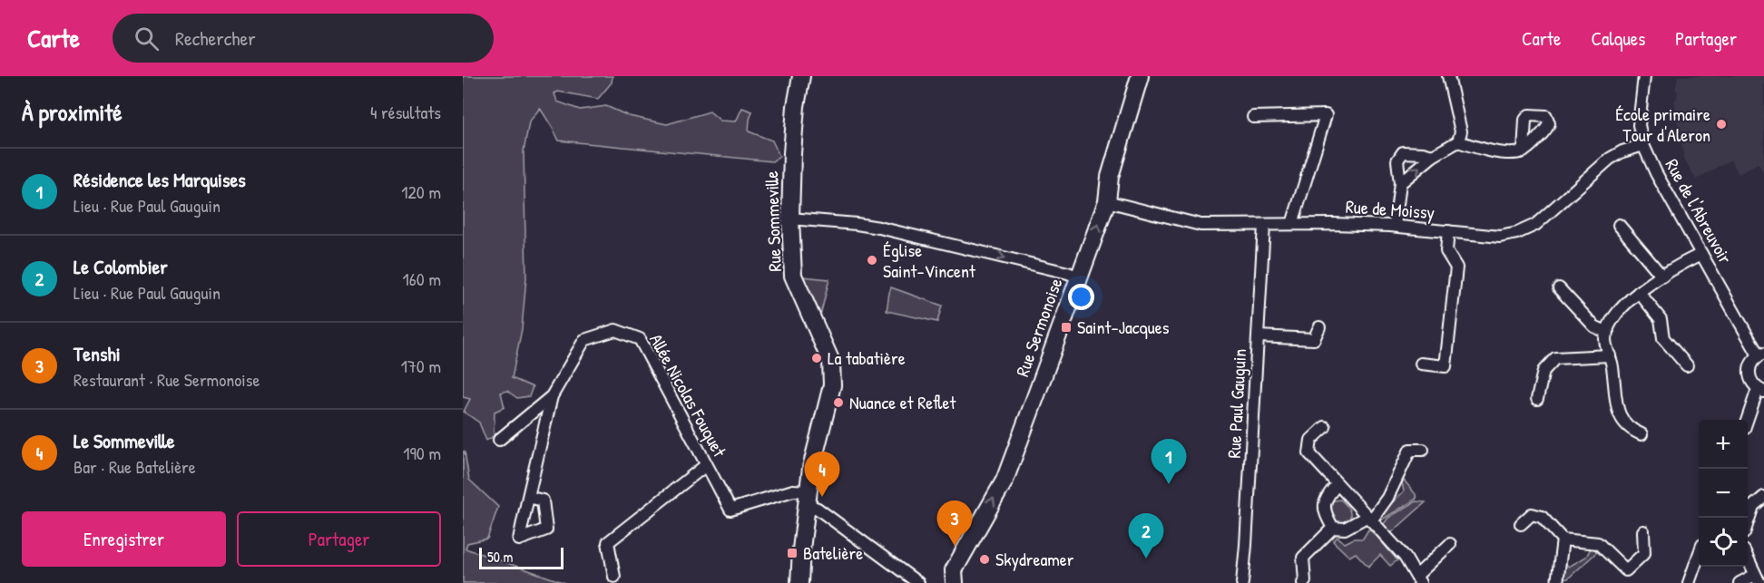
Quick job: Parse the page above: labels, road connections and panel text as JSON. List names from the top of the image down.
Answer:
{
  "streets": {
    "street": [
      "Rue de Moissy",
      "Rue de l'Abreuvoir",
      "Rue Sommeville",
      "Rue Sermonoise",
      "Allée Nicolas Fouquet",
      "Rue Paul Gauguin"
    ]
  },
  "crossings": [
    ["Rue de Moissy", "Rue de l'Abreuvoir"],
    ["Rue de Moissy", "Rue Sermonoise"],
    ["Rue de Moissy", "Rue Paul Gauguin"],
    ["Rue Sommeville", "Allée Nicolas Fouquet"]
  ],
  "one_way": ["Rue Sermonoise"],
  "places": {
    "other": [
      "École primaire Tour d'Aleron",
      "Église Saint-Vincent",
      "La tabatière",
      "Nuance et Reflet",
      "Skydreamer"
    ],
    "transit": ["Saint-Jacques", "Batelière"]
  },
  "scale_bar": "50 m",
  "page": {
    "header": "Carte",
    "search": "Rechercher",
    "nav": ["Carte", "Calques", "Partager"],
    "heading": ["À proximité", "4 résultats"],
    "list": [
      {
        "mark": "1",
        "name": "Résidence les Marquises",
        "note": "Lieu · Rue Paul Gauguin",
        "value": "120 m"
      },
      {
        "mark": "2",
        "name": "Le Colombier",
        "note": "Lieu · Rue Paul Gauguin",
        "value": "160 m"
      },
      {
        "mark": "3",
        "name": "Tenshi",
        "note": "Restaurant · Rue Sermonoise",
        "value": "170 m"
      },
      {
        "mark": "4",
        "name": "Le Sommeville",
        "note": "Bar · Rue Batelière",
        "value": "190 m"
      }
    ],
    "map_buttons": ["+", "−"],
    "pins": [
      "1",
      "4",
      "3",
      "2"
    ],
    "buttons": ["Enregistrer", "Partager"],
    "scale": "50 m"
  }
}
